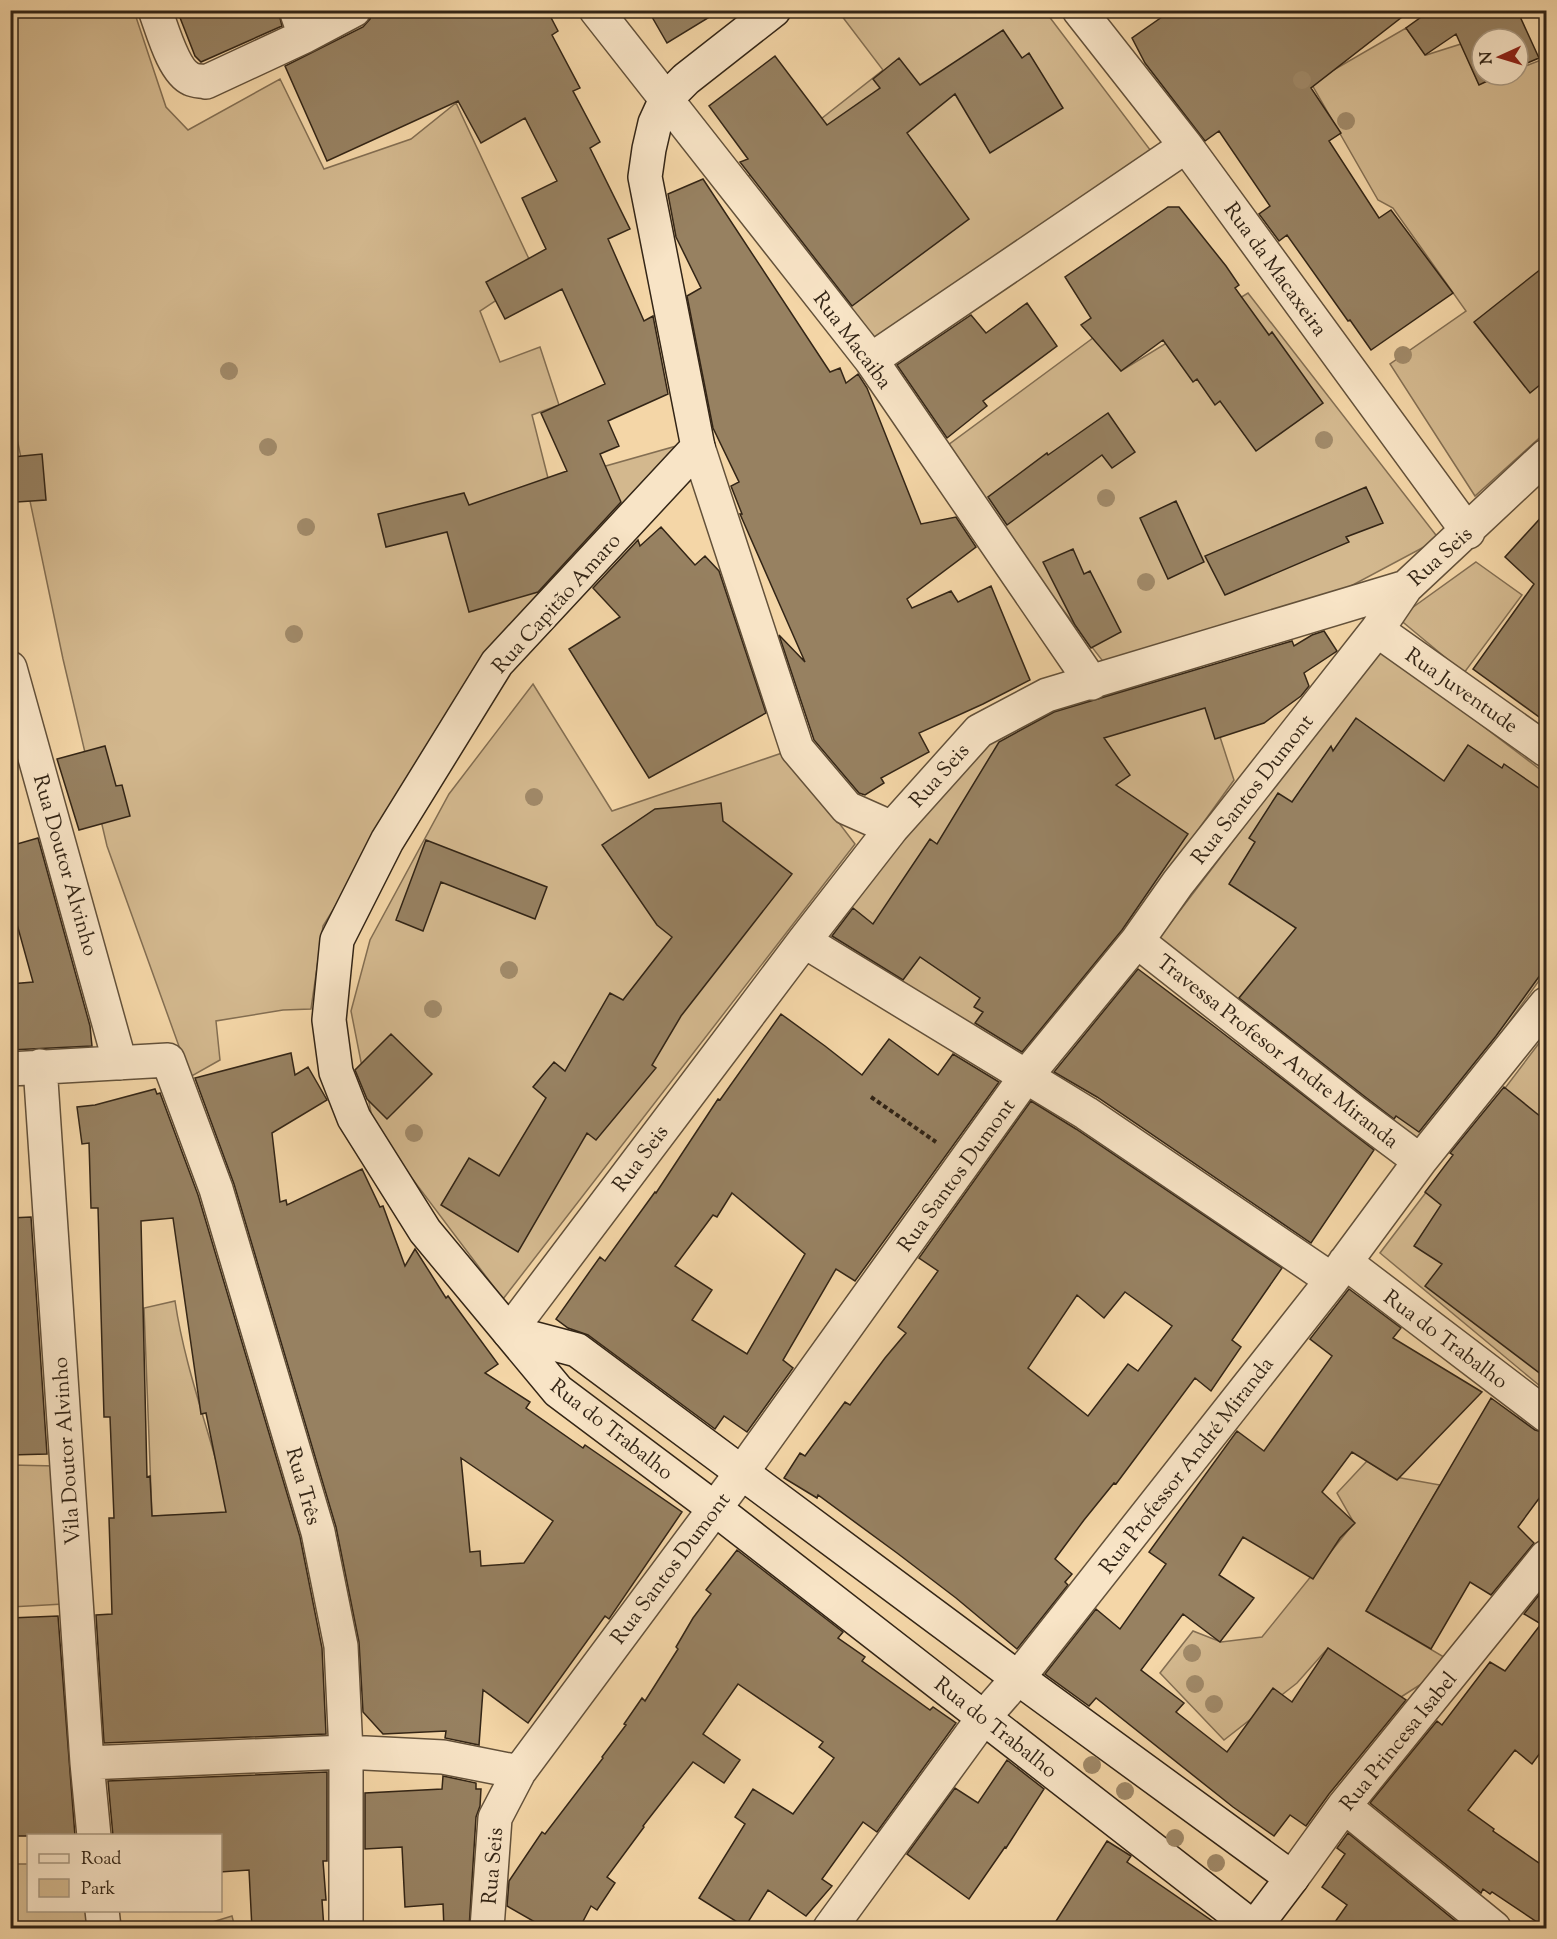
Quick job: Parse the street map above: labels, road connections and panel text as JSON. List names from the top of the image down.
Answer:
{
  "streets": {
    "street": [
      "Rua da Macaxeira",
      "Rua Macaiba",
      "Rua Seis",
      "Rua Capitão Amaro",
      "Rua Juventude",
      "Rua Santos Dumont",
      "Rua Doutor Alvinho",
      "Travessa Profesor Andre Miranda",
      "Rua do Trabalho",
      "Vila Doutor Alvinho",
      "Rua Professor André Miranda",
      "Rua Três",
      "Rua Princesa Isabel"
    ]
  },
  "crossings": [
    ["Rua da Macaxeira", "Rua Seis"],
    ["Rua Macaiba", "Rua Seis"],
    ["Rua Seis", "Rua Capitão Amaro"],
    ["Rua Seis", "Rua Santos Dumont"],
    ["Rua Seis", "Rua do Trabalho"],
    ["Rua Capitão Amaro", "Rua do Trabalho"],
    ["Rua Juventude", "Rua Santos Dumont"],
    ["Rua Santos Dumont", "Travessa Profesor Andre Miranda"],
    ["Rua Santos Dumont", "Rua do Trabalho"],
    ["Rua Doutor Alvinho", "Rua Três"],
    ["Travessa Profesor Andre Miranda", "Rua Professor André Miranda"],
    ["Rua do Trabalho", "Rua Professor André Miranda"],
    ["Rua do Trabalho", "Rua Princesa Isabel"]
  ],
  "legend": ["Road", "Park"],
  "north": "left"
}
